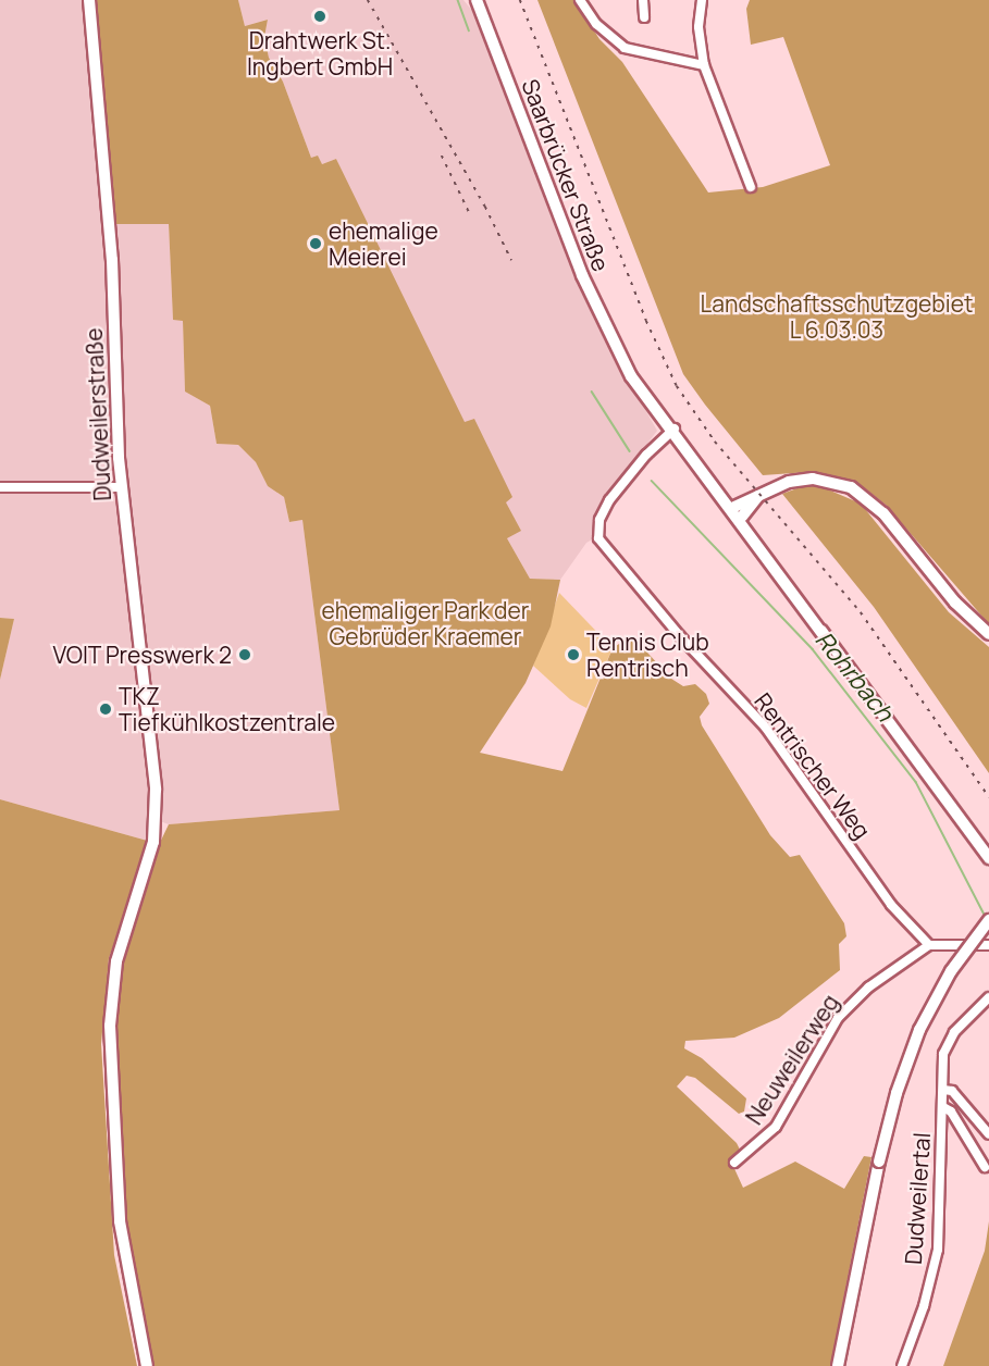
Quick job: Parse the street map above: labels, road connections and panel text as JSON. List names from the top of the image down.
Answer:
{
  "streets": {
    "main road": ["Saarbrücker Straße", "Dudweilerstraße"],
    "street": ["Rentrischer Weg", "Neuweilerweg", "Dudweilertal"]
  },
  "crossings": [
    ["Saarbrücker Straße", "Rentrischer Weg"],
    ["Rentrischer Weg", "Neuweilerweg"]
  ],
  "water": ["Rohrbach"],
  "parks": ["Landschaftsschutzgebiet L 6.03.03", "ehemaliger Park der Gebrüder Kraemer"],
  "places": [
    "Drahtwerk St. Ingbert GmbH",
    "ehemalige Meierei",
    "VOIT Presswerk 2",
    "Tennis Club Rentrisch",
    "TKZ Tiefkühlkostzentrale"
  ]
}
